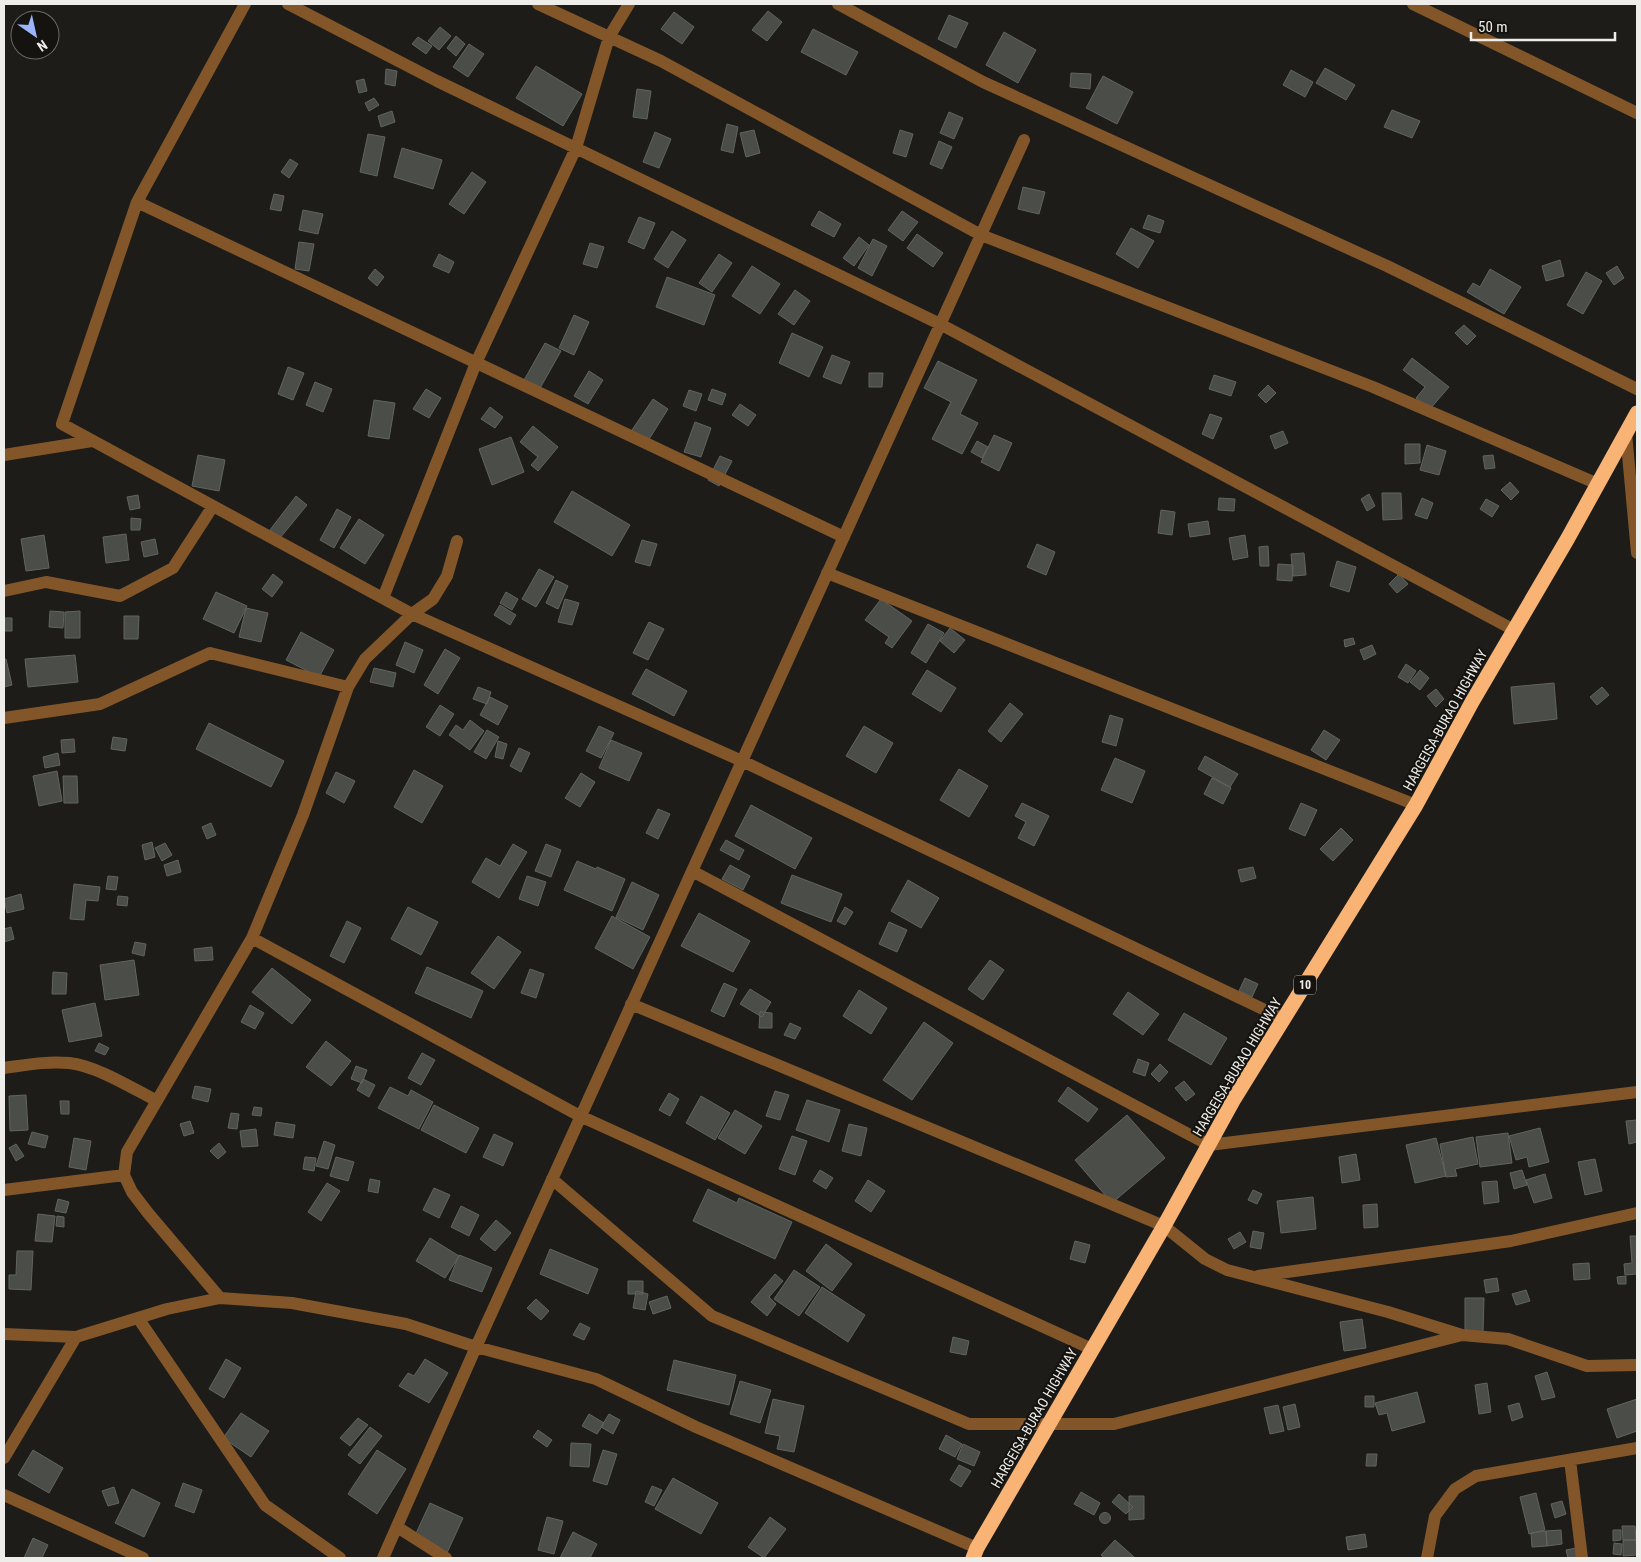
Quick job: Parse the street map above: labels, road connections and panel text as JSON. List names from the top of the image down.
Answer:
{
  "streets": {
    "highway": ["HARGEISA-BURAO HIGHWAY", "10"]
  },
  "scale_bar": "50 m",
  "north": "bottom right"
}
